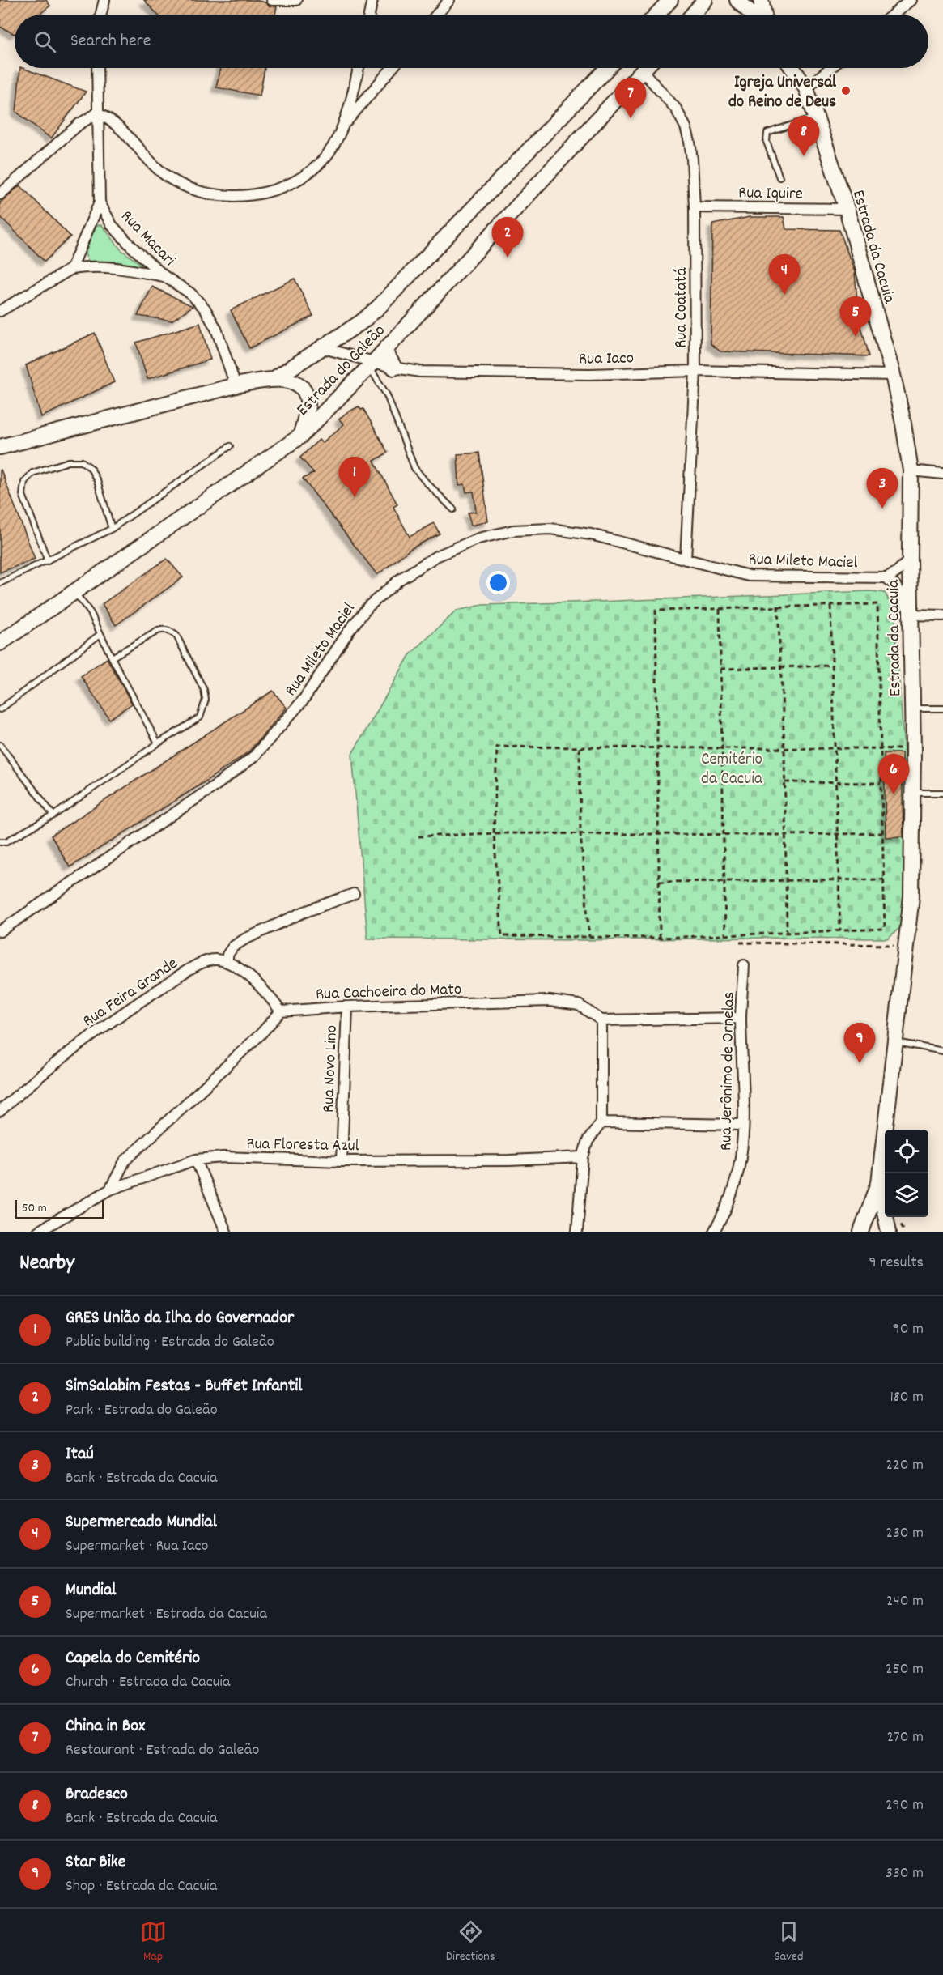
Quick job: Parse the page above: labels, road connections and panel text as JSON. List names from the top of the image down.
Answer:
{
  "streets": {
    "main road": ["Estrada da Cacuia", "Estrada do Galeão"],
    "street": [
      "Rua Iquire",
      "Rua Macari",
      "Rua Coatatá",
      "Rua Iaco",
      "Rua Mileto Maciel",
      "Rua Cachoeira do Mato",
      "Rua Feira Grande",
      "Rua Novo Lino",
      "Rua Jerônimo de Ornelas",
      "Rua Floresta Azul"
    ]
  },
  "crossings": [
    ["Rua Iquire", "Estrada da Cacuia"],
    ["Rua Iquire", "Rua Coatatá"],
    ["Estrada da Cacuia", "Rua Iaco"],
    ["Rua Coatatá", "Rua Iaco"],
    ["Rua Coatatá", "Estrada do Galeão"],
    ["Rua Coatatá", "Rua Mileto Maciel"],
    ["Rua Iaco", "Estrada do Galeão"],
    ["Rua Cachoeira do Mato", "Rua Novo Lino"],
    ["Rua Novo Lino", "Rua Floresta Azul"]
  ],
  "parks": ["Cemitério da Cacuia"],
  "places": ["Igreja Universal do Reino de Deus"],
  "scale_bar": "50 m",
  "page": {
    "search": "Search here",
    "pins": [
      "7",
      "8",
      "2",
      "4",
      "5",
      "1",
      "3",
      "6",
      "9"
    ],
    "scale": "50 m",
    "heading": ["Nearby", "9 results"],
    "list": [
      {
        "mark": "1",
        "name": "GRES União da Ilha do Governador",
        "note": "Public building · Estrada do Galeão",
        "value": "90 m"
      },
      {
        "mark": "2",
        "name": "SimSalabim Festas - Buffet Infantil",
        "note": "Park · Estrada do Galeão",
        "value": "180 m"
      },
      {
        "mark": "3",
        "name": "Itaú",
        "note": "Bank · Estrada da Cacuia",
        "value": "220 m"
      },
      {
        "mark": "4",
        "name": "Supermercado Mundial",
        "note": "Supermarket · Rua Iaco",
        "value": "230 m"
      },
      {
        "mark": "5",
        "name": "Mundial",
        "note": "Supermarket · Estrada da Cacuia",
        "value": "240 m"
      },
      {
        "mark": "6",
        "name": "Capela do Cemitério",
        "note": "Church · Estrada da Cacuia",
        "value": "250 m"
      },
      {
        "mark": "7",
        "name": "China in Box",
        "note": "Restaurant · Estrada do Galeão",
        "value": "270 m"
      },
      {
        "mark": "8",
        "name": "Bradesco",
        "note": "Bank · Estrada da Cacuia",
        "value": "290 m"
      },
      {
        "mark": "9",
        "name": "Star Bike",
        "note": "Shop · Estrada da Cacuia",
        "value": "330 m"
      }
    ],
    "nav": ["Map", "Directions", "Saved"]
  }
}
